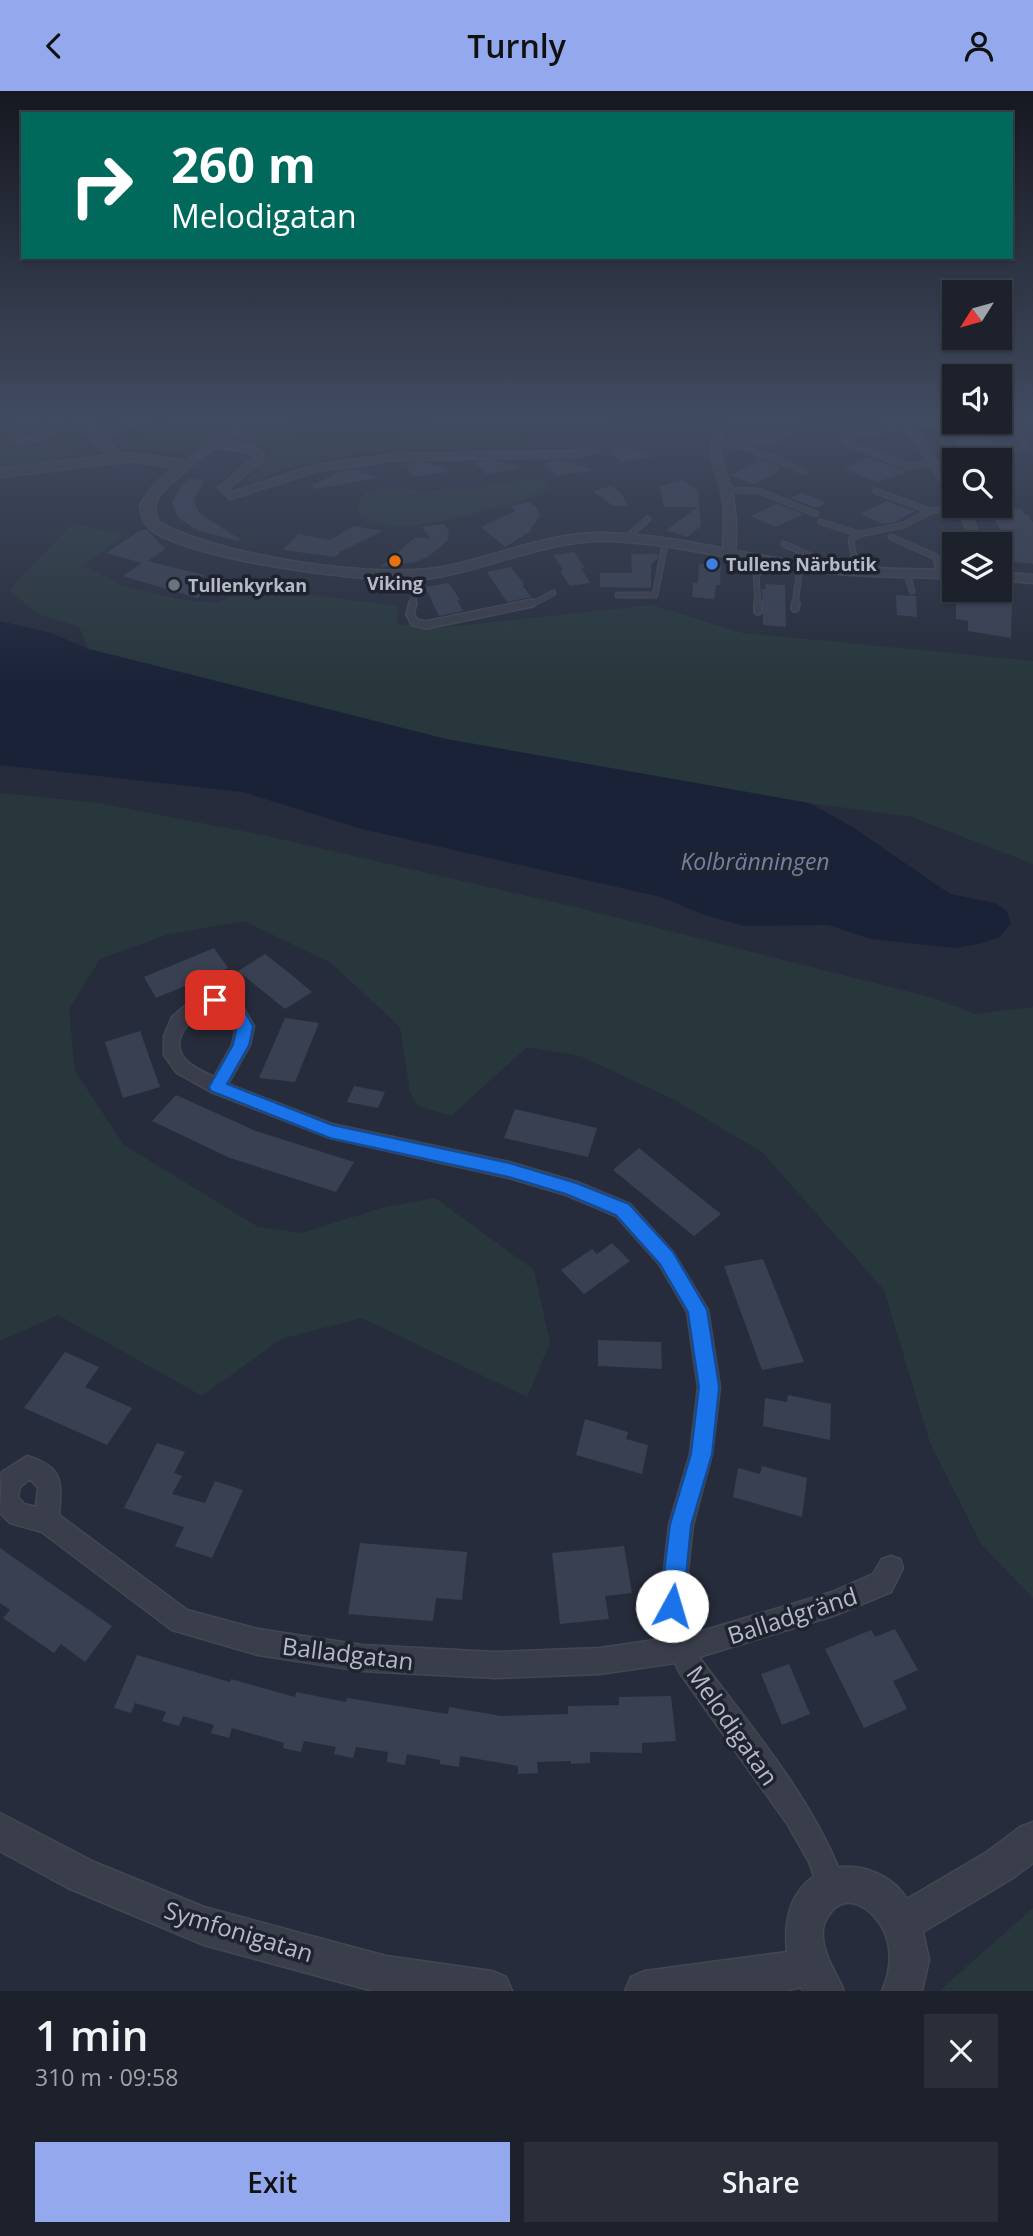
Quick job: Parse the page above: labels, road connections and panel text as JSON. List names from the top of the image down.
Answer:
{
  "streets": {
    "street": [
      "Balladgränd",
      "Balladgatan",
      "Melodigatan",
      "Symfonigatan"
    ]
  },
  "crossings": [
    ["Balladgränd", "Balladgatan"],
    ["Balladgränd", "Melodigatan"],
    ["Balladgatan", "Melodigatan"]
  ],
  "water": ["Kolbränningen"],
  "places": ["Viking", "Tullens Närbutik", "Tullenkyrkan"],
  "north": "bottom left",
  "page": {
    "header": "Turnly",
    "turn": ["260 m", "Melodigatan"],
    "heading": ["1 min", "310 m · 09:58"],
    "buttons": ["Exit", "Share"]
  }
}
